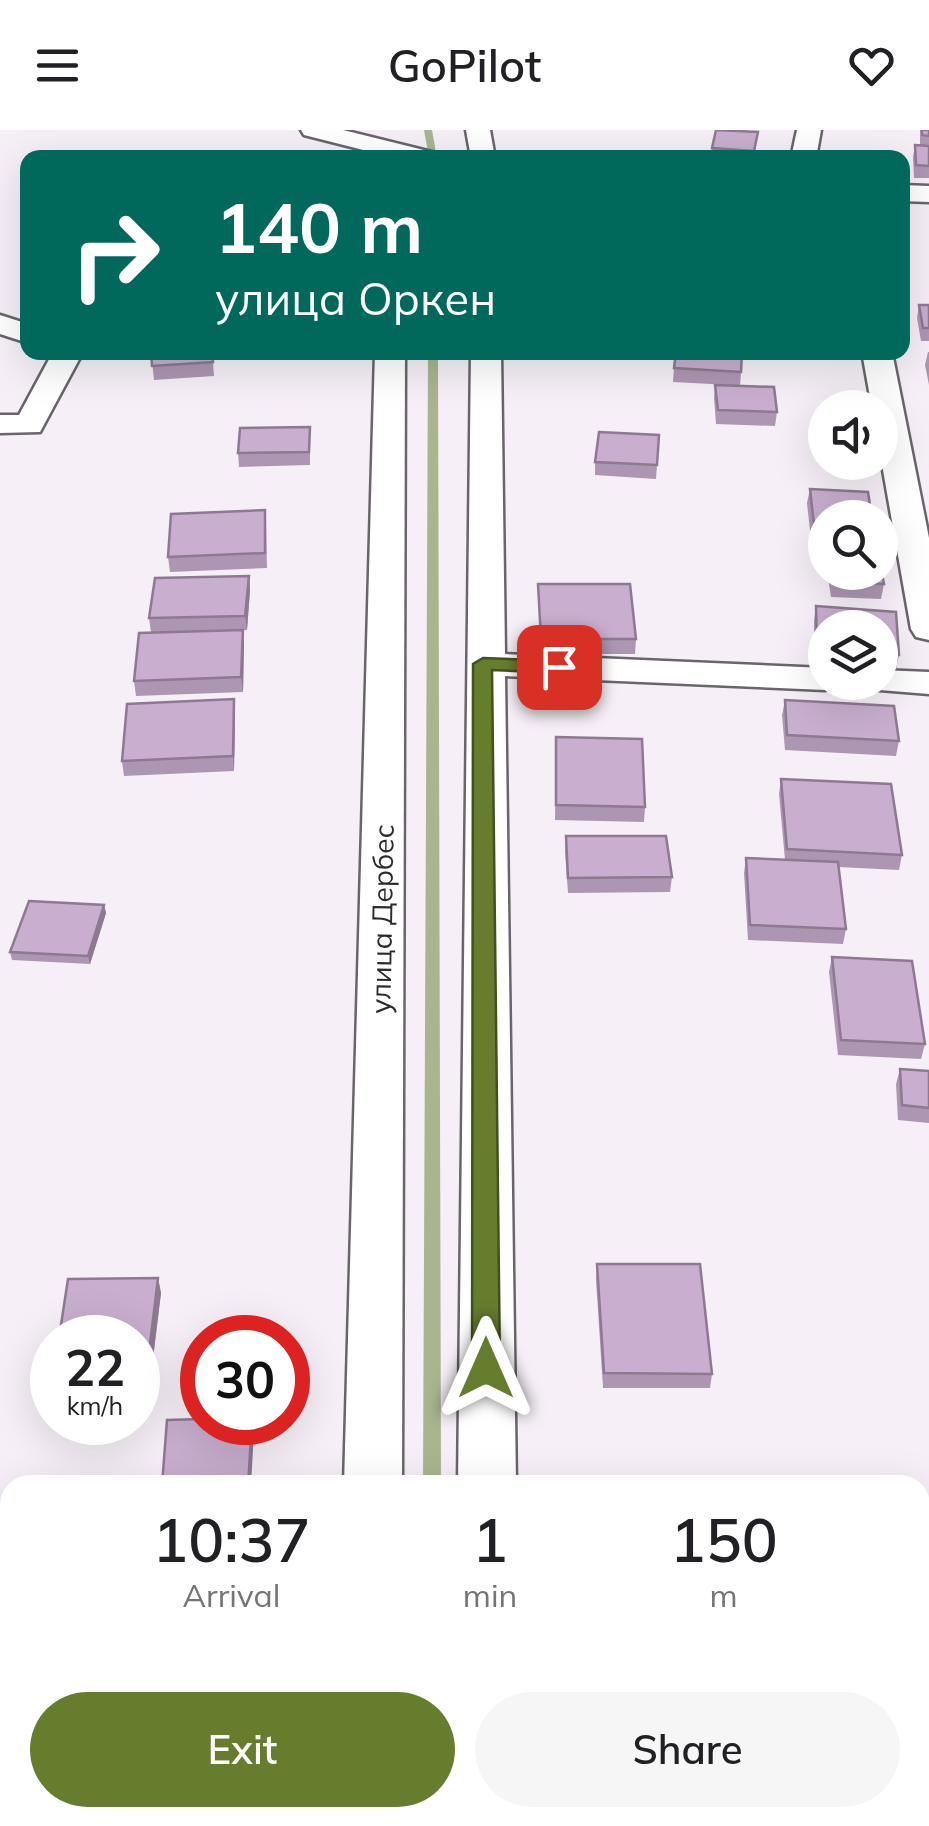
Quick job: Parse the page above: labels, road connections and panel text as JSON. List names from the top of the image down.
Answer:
{
  "streets": {
    "street": ["улица Дербес"]
  },
  "page": {
    "header": "GoPilot",
    "turn": ["140 m", "улица Оркен"],
    "speed": "22 km/h",
    "limit": "30",
    "eta": [
      "10:37",
      "Arrival",
      "1",
      "min",
      "150",
      "m"
    ],
    "buttons": ["Exit", "Share"]
  }
}
